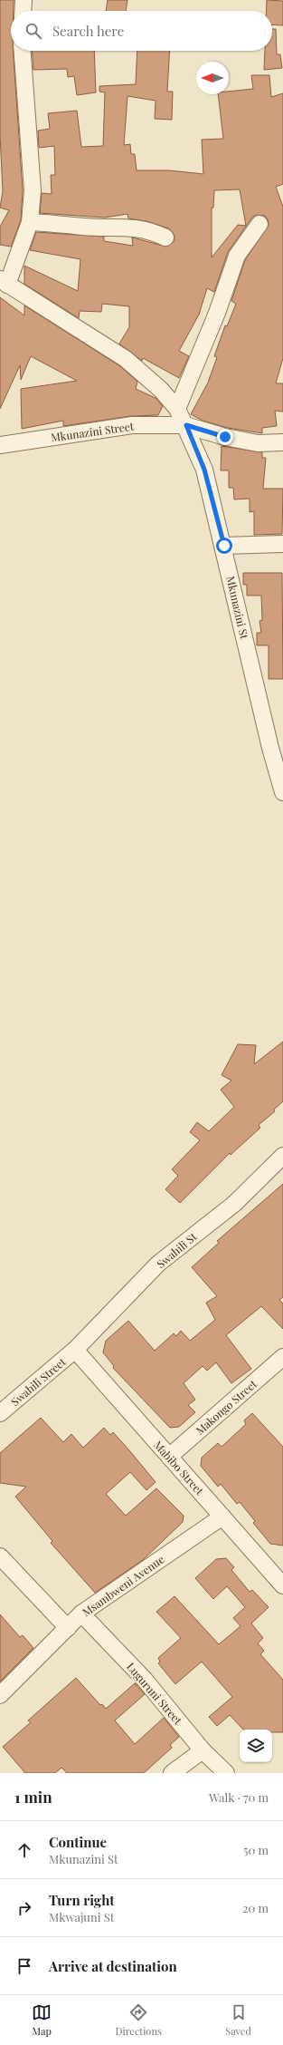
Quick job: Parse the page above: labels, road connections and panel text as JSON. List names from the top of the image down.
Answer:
{
  "streets": {
    "street": [
      "Mkunazini Street",
      "Mkunazini St",
      "Swahili St",
      "Swahili Street",
      "Makongo Street",
      "Mabibo Street",
      "Msambweni Avenue",
      "Luguruni Street"
    ]
  },
  "crossings": [
    ["Mkunazini Street", "Mkunazini St"],
    ["Swahili St", "Swahili Street"],
    ["Swahili St", "Mabibo Street"],
    ["Swahili Street", "Mabibo Street"],
    ["Makongo Street", "Mabibo Street"],
    ["Mabibo Street", "Msambweni Avenue"],
    ["Msambweni Avenue", "Luguruni Street"]
  ],
  "north": "left",
  "page": {
    "search": "Search here",
    "heading": ["1 min", "Walk · 70 m"],
    "list": [
      ["Continue", "Mkunazini St", "50 m"],
      ["Turn right", "Mkwajuni St", "20 m"],
      "Arrive at destination"
    ],
    "nav": ["Map", "Directions", "Saved"]
  }
}
